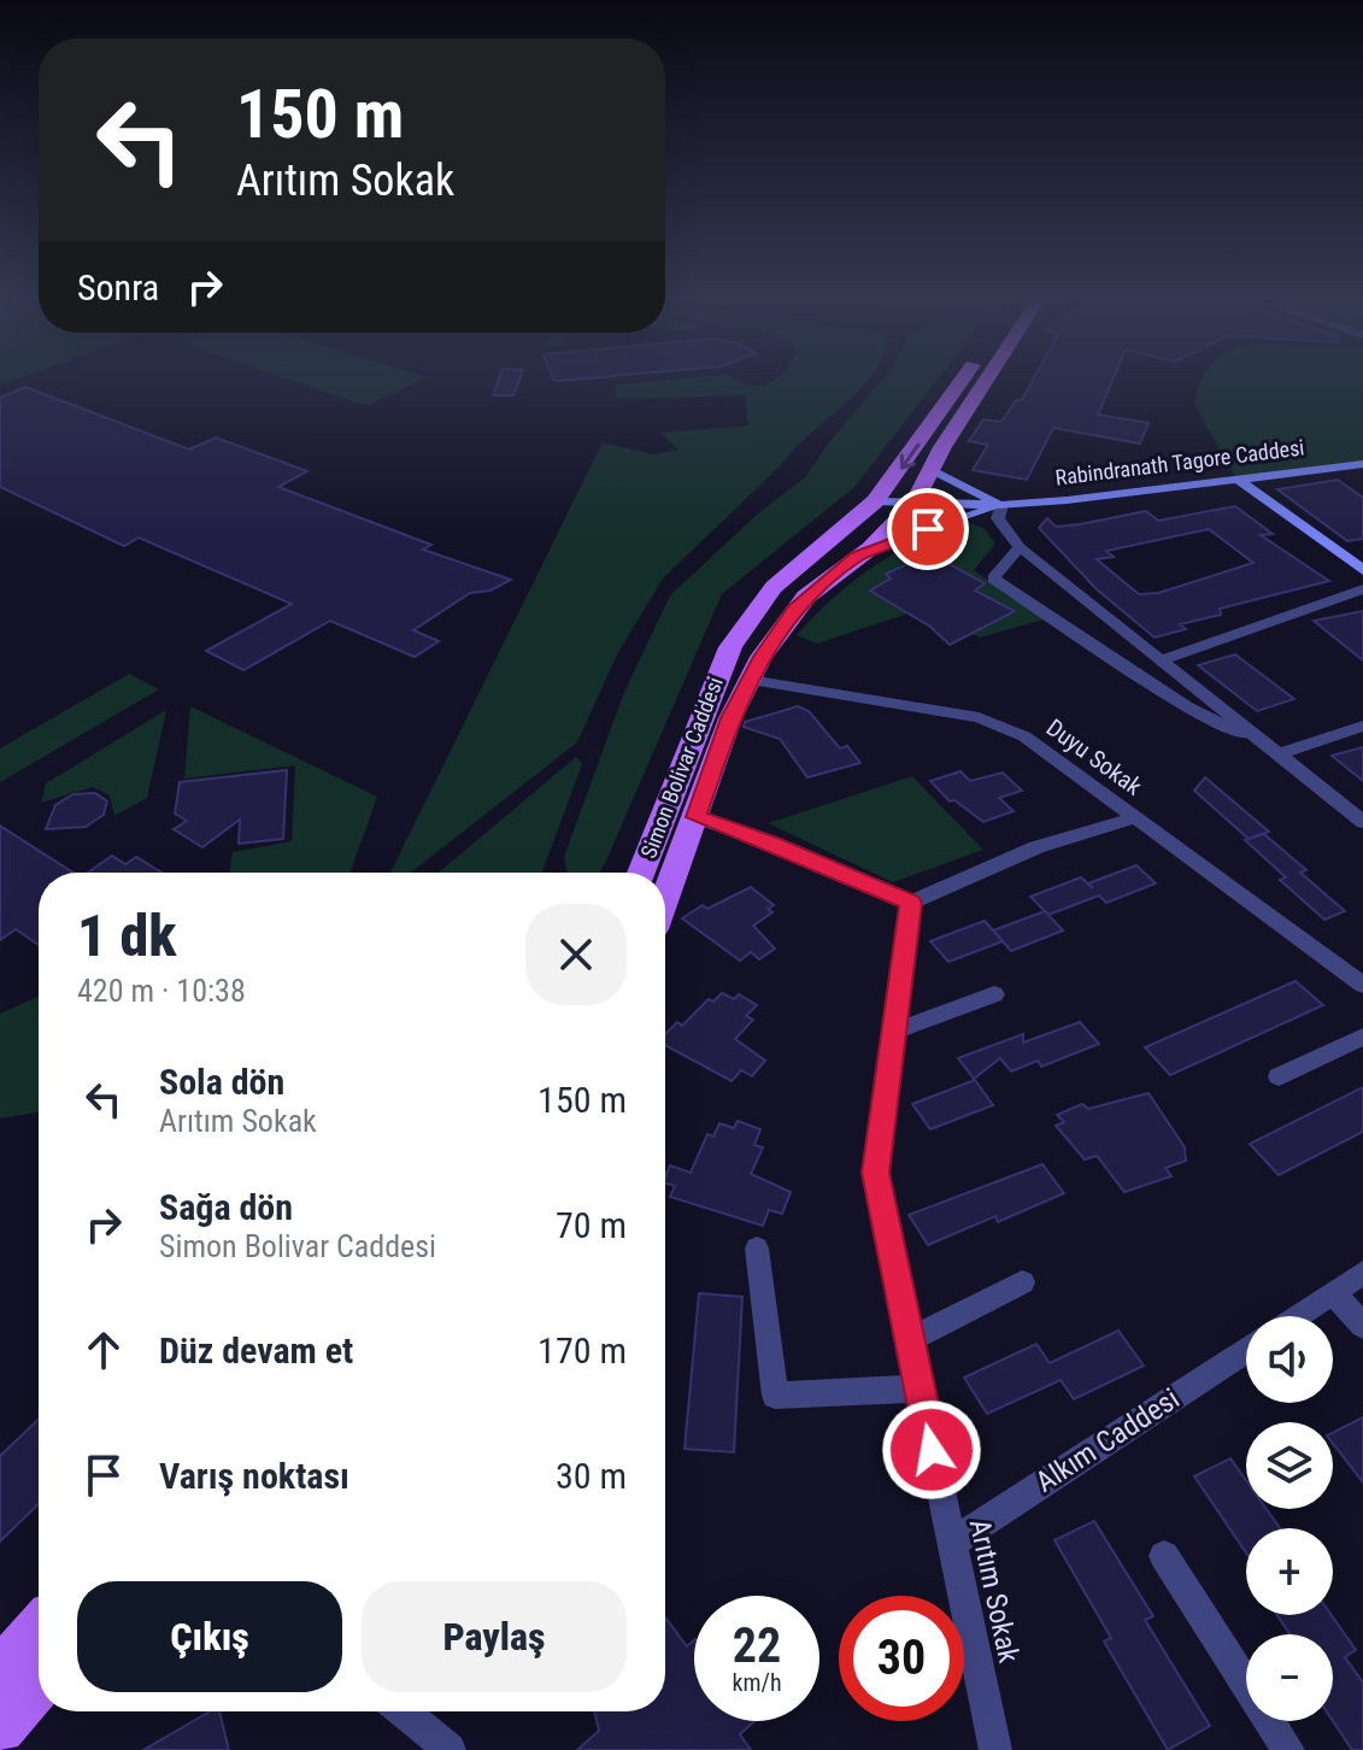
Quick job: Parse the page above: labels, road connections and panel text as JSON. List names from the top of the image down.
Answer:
{
  "streets": {
    "main road": ["Rabindranath Tagore Caddesi", "Simon Bolivar Caddesi"],
    "street": ["Duyu Sokak", "Alkım Caddesi", "Arıtım Sokak"]
  },
  "crossings": [
    ["Rabindranath Tagore Caddesi", "Simon Bolivar Caddesi"],
    ["Duyu Sokak", "Simon Bolivar Caddesi"],
    ["Alkım Caddesi", "Arıtım Sokak"]
  ],
  "page": {
    "turn": ["150 m", "Arıtım Sokak"],
    "then": "Sonra",
    "heading": ["1 dk", "420 m · 10:38"],
    "list": [
      {
        "name": "Sola dön",
        "note": "Arıtım Sokak",
        "value": "150 m"
      },
      {
        "name": "Sağa dön",
        "note": "Simon Bolivar Caddesi",
        "value": "70 m"
      },
      {
        "name": "Düz devam et",
        "value": "170 m"
      },
      {
        "name": "Varış noktası",
        "value": "30 m"
      }
    ],
    "map_buttons": ["+", "−"],
    "buttons": ["Çıkış", "Paylaş"],
    "speed": "22 km/h",
    "limit": "30"
  }
}
